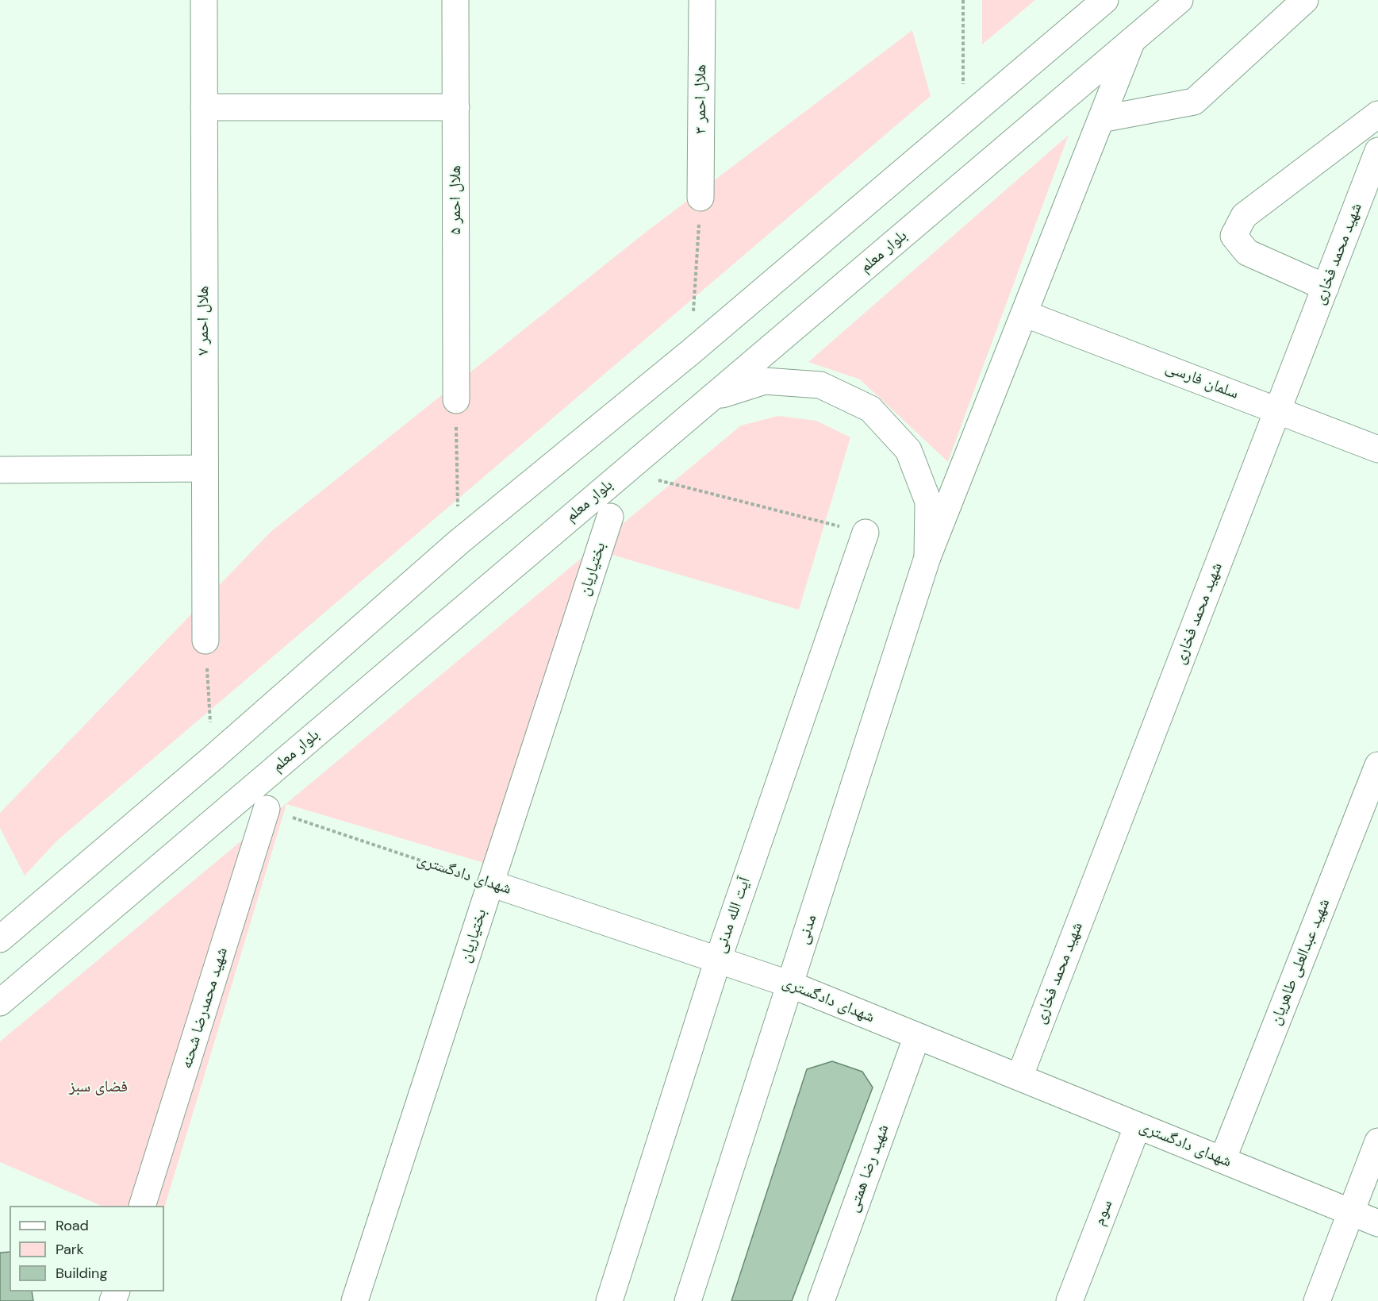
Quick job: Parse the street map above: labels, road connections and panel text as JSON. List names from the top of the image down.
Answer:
{
  "streets": {
    "street": [
      "هلال احمر ۳",
      "هلال احمر ۵",
      "بلوار معلم",
      "شهید محمد فخاری",
      "هلال احمر ۷",
      "سلمان فارسی",
      "بختیاریان",
      "شهدای دادگستری",
      "آیت الله مدنی",
      "مدنی",
      "شهید عبدالعلی طاهریان",
      "شهید محمدرضا شحنه",
      "شهید رضا همتی",
      "سوم"
    ]
  },
  "crossings": [
    ["شهید محمد فخاری", "سلمان فارسی"],
    ["شهید محمد فخاری", "شهدای دادگستری"],
    ["بختیاریان", "شهدای دادگستری"],
    ["شهدای دادگستری", "آیت الله مدنی"],
    ["شهدای دادگستری", "مدنی"],
    ["شهدای دادگستری", "شهید عبدالعلی طاهریان"],
    ["شهدای دادگستری", "شهید محمدرضا شحنه"],
    ["شهدای دادگستری", "شهید رضا همتی"],
    ["شهدای دادگستری", "سوم"]
  ],
  "parks": ["فضای سبز"],
  "legend": ["Road", "Park", "Building"]
}
